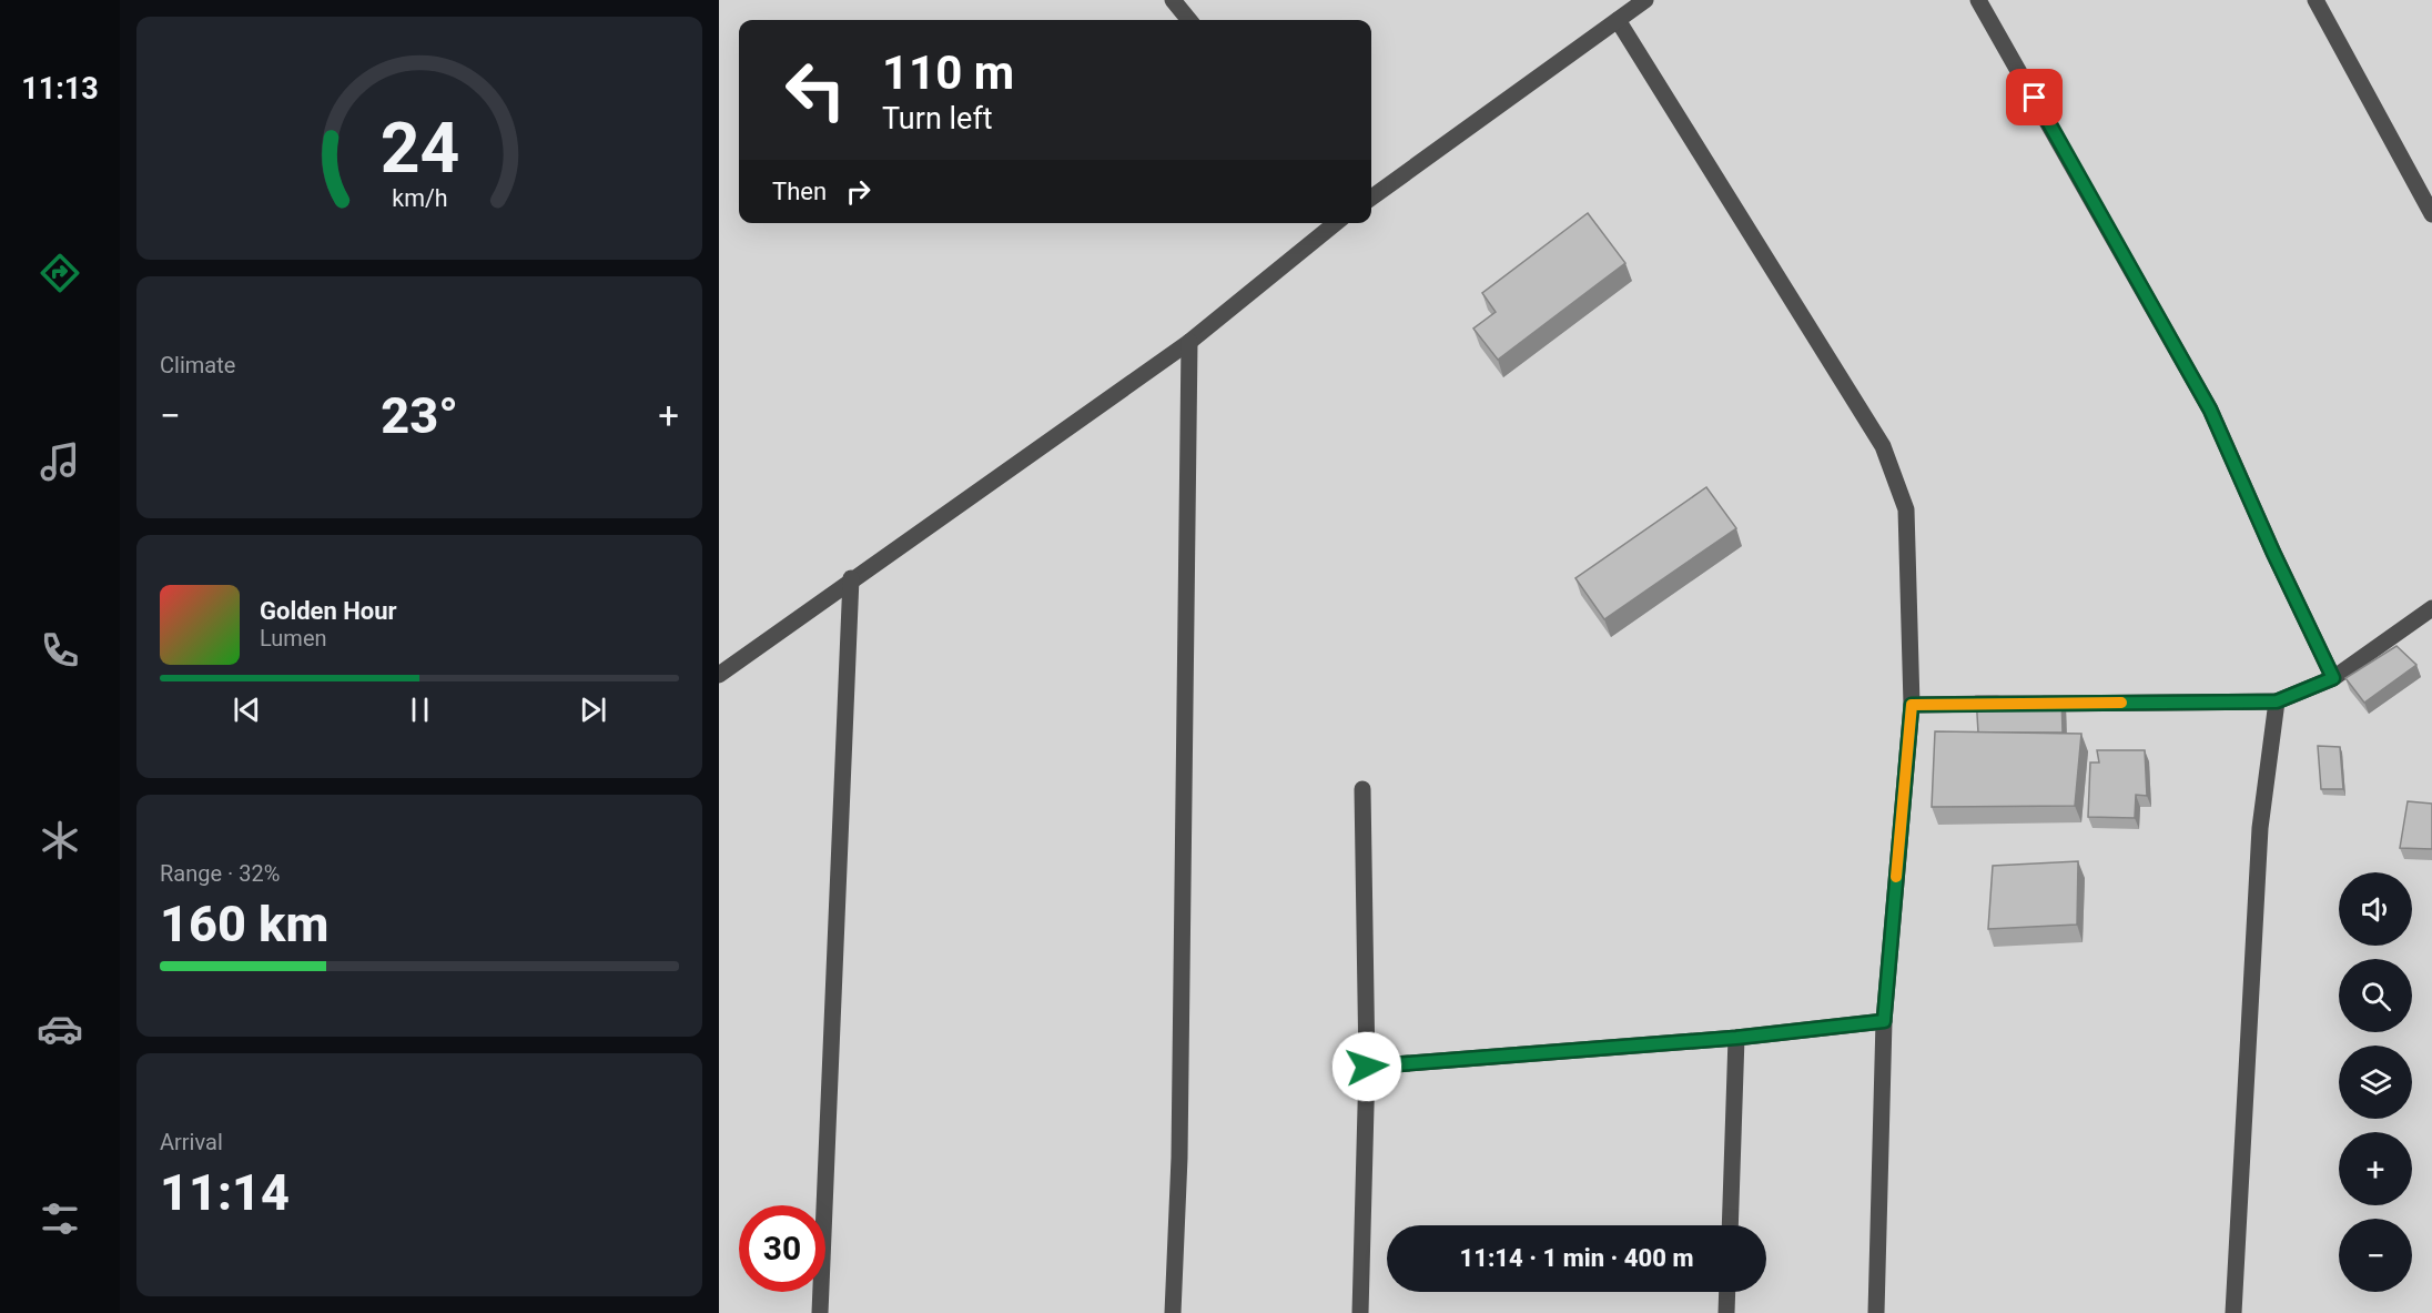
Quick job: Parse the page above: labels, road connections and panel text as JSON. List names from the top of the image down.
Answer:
{
  "page": {
    "tabs": "11:13",
    "turn": ["110 m", "Turn left"],
    "then": "Then",
    "tile": [
      "Climate",
      ["Range · 32%", "160 km"],
      ["Arrival", "11:14"]
    ],
    "heat": ["−", "23°", "+"],
    "song": ["Golden Hour", "Lumen"],
    "map_buttons": ["+", "−"],
    "limit": "30",
    "trip": "11:14 · 1 min · 400 m",
    "gauge": ["24", "km/h"]
  }
}
